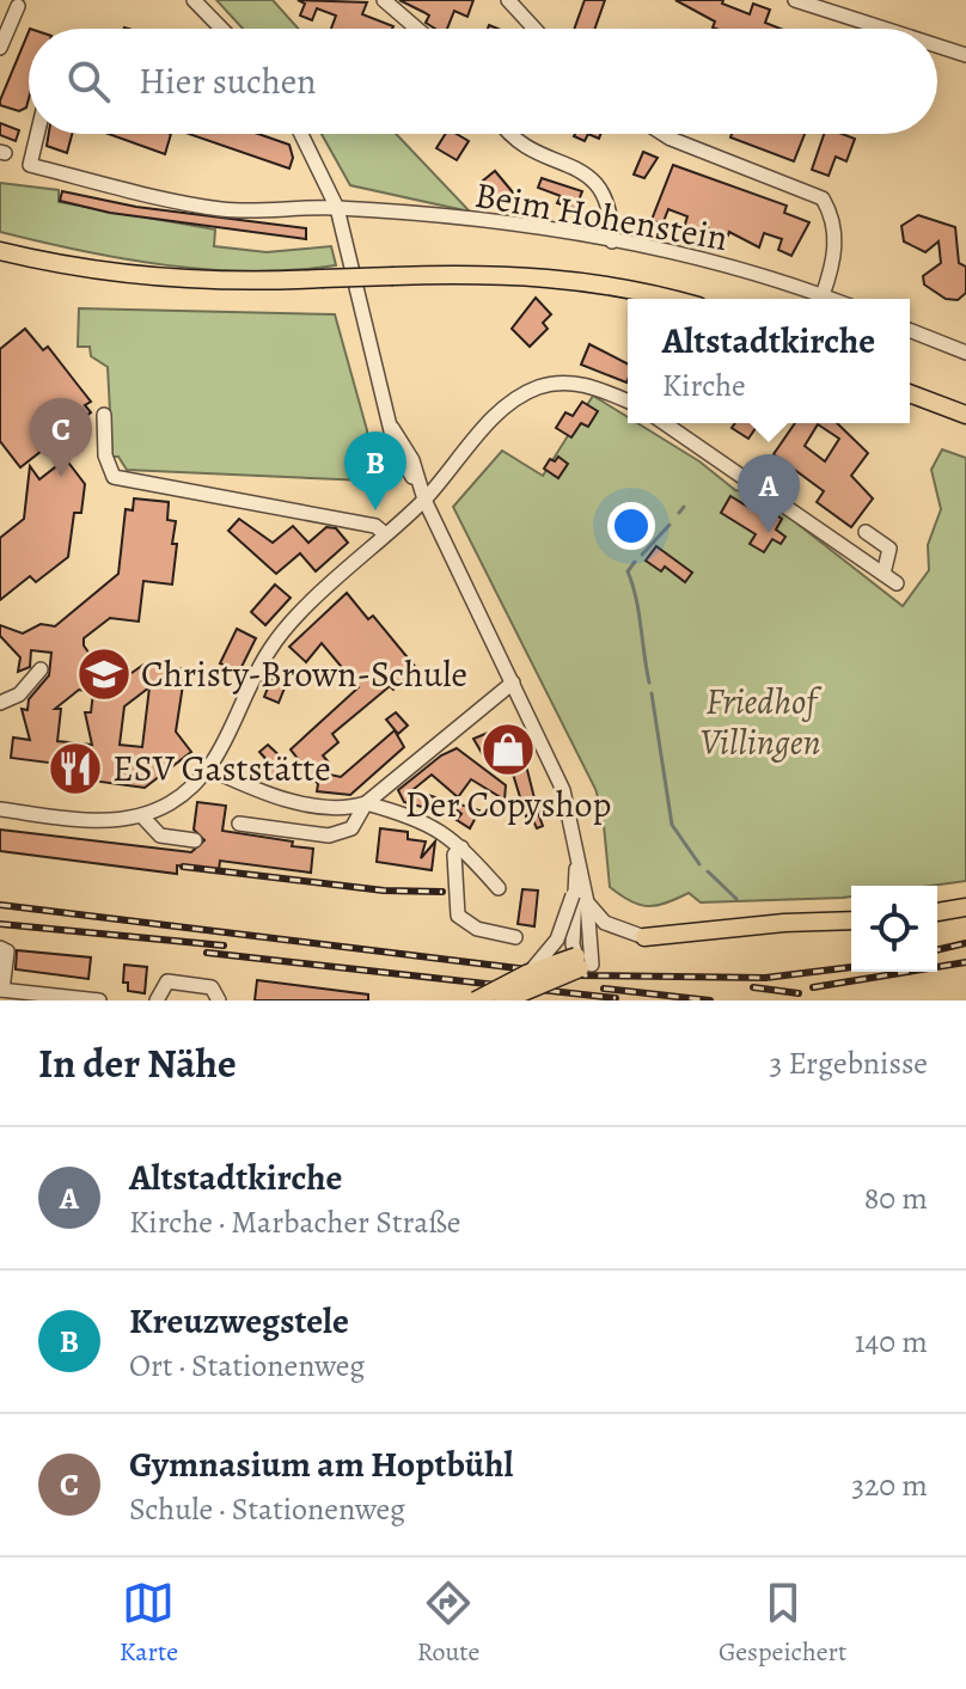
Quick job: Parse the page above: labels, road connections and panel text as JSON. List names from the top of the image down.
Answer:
{
  "streets": {
    "street": ["Beim Hohenstein"]
  },
  "parks": ["Friedhof Villingen"],
  "places": {
    "school or university": ["Christy-Brown-Schule"],
    "shop": ["Der Copyshop"],
    "restaurant": ["ESV Gaststätte"]
  },
  "page": {
    "search": "Hier suchen",
    "popup": ["Altstadtkirche", "Kirche"],
    "pins": ["C", "B", "A"],
    "heading": ["In der Nähe", "3 Ergebnisse"],
    "list": [
      {
        "mark": "A",
        "name": "Altstadtkirche",
        "note": "Kirche · Marbacher Straße",
        "value": "80 m"
      },
      {
        "mark": "B",
        "name": "Kreuzwegstele",
        "note": "Ort · Stationenweg",
        "value": "140 m"
      },
      {
        "mark": "C",
        "name": "Gymnasium am Hoptbühl",
        "note": "Schule · Stationenweg",
        "value": "320 m"
      }
    ],
    "nav": ["Karte", "Route", "Gespeichert"]
  }
}
